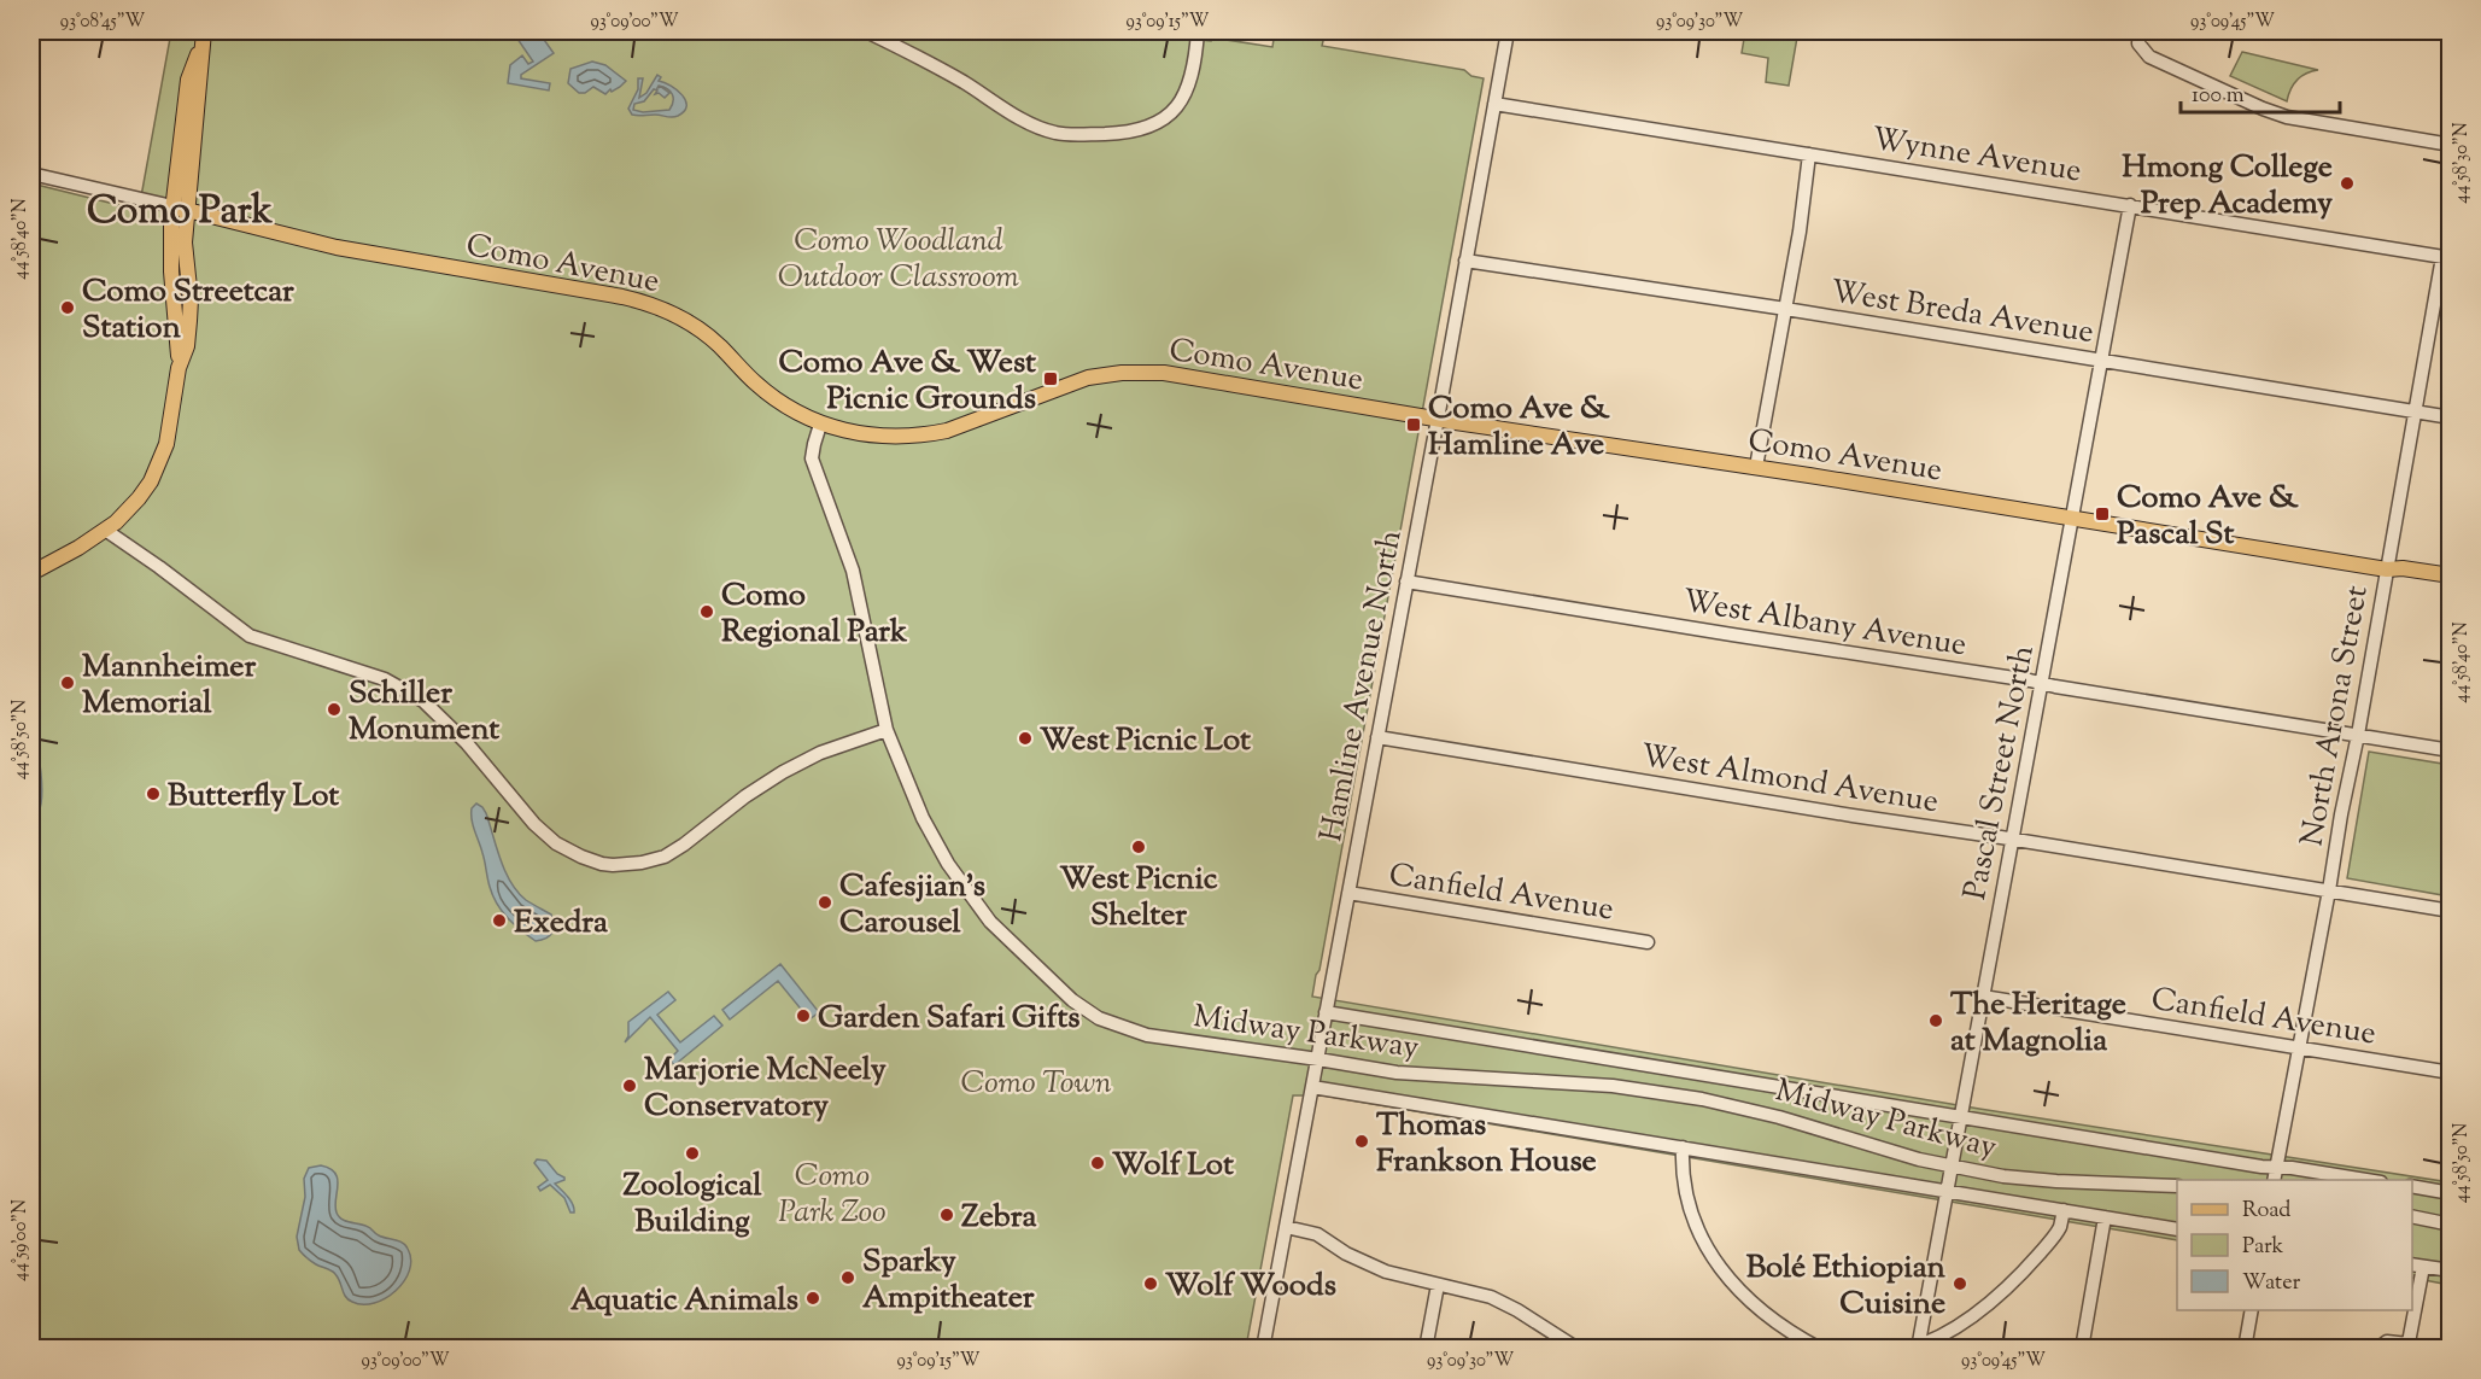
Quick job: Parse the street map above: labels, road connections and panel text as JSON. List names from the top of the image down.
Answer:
{
  "streets": {
    "main road": ["Como Avenue"],
    "street": [
      "Wynne Avenue",
      "West Breda Avenue",
      "West Albany Avenue",
      "Hamline Avenue North",
      "North Arona Street",
      "Pascal Street North",
      "West Almond Avenue",
      "Canfield Avenue",
      "Midway Parkway"
    ]
  },
  "crossings": [
    ["Wynne Avenue", "Hamline Avenue North"],
    ["Wynne Avenue", "North Arona Street"],
    ["Wynne Avenue", "Pascal Street North"],
    ["Como Avenue", "Hamline Avenue North"],
    ["Como Avenue", "North Arona Street"],
    ["Como Avenue", "Pascal Street North"],
    ["Como Avenue", "Midway Parkway"],
    ["West Breda Avenue", "Hamline Avenue North"],
    ["West Breda Avenue", "North Arona Street"],
    ["West Breda Avenue", "Pascal Street North"],
    ["West Albany Avenue", "Hamline Avenue North"],
    ["West Albany Avenue", "North Arona Street"],
    ["West Albany Avenue", "Pascal Street North"],
    ["Hamline Avenue North", "West Almond Avenue"],
    ["Hamline Avenue North", "Canfield Avenue"],
    ["Hamline Avenue North", "Midway Parkway"],
    ["North Arona Street", "West Almond Avenue"],
    ["North Arona Street", "Canfield Avenue"],
    ["Pascal Street North", "West Almond Avenue"],
    ["Pascal Street North", "Canfield Avenue"],
    ["Pascal Street North", "Midway Parkway"]
  ],
  "districts": ["Como Park"],
  "parks": ["Como Woodland Outdoor Classroom", "Como Town", "Como Park Zoo"],
  "places": {
    "other": [
      "Hmong College Prep Academy",
      "Como Streetcar Station",
      "Como Regional Park",
      "Mannheimer Memorial",
      "Schiller Monument",
      "West Picnic Lot",
      "Butterfly Lot",
      "West Picnic Shelter",
      "Cafesjian's Carousel",
      "Exedra",
      "Garden Safari Gifts",
      "The Heritage at Magnolia",
      "Marjorie McNeely Conservatory",
      "Thomas Frankson House",
      "Zoological Building",
      "Wolf Lot",
      "Zebra",
      "Sparky Ampitheater",
      "Wolf Woods",
      "Bolé Ethiopian Cuisine",
      "Aquatic Animals"
    ],
    "transit": ["Como Ave & West Picnic Grounds", "Como Ave & Hamline Ave", "Como Ave & Pascal St"]
  },
  "legend": ["Road", "Park", "Water"],
  "scale_bar": "100 m",
  "coordinates": [
    "93°08'45\"W",
    "93°09'00\"W",
    "93°09'15\"W",
    "93°09'30\"W",
    "93°09'45\"W",
    "44°58'30\"N",
    "44°58'40\"N",
    "44°58'50\"N",
    "44°59'00\"N"
  ]
}
